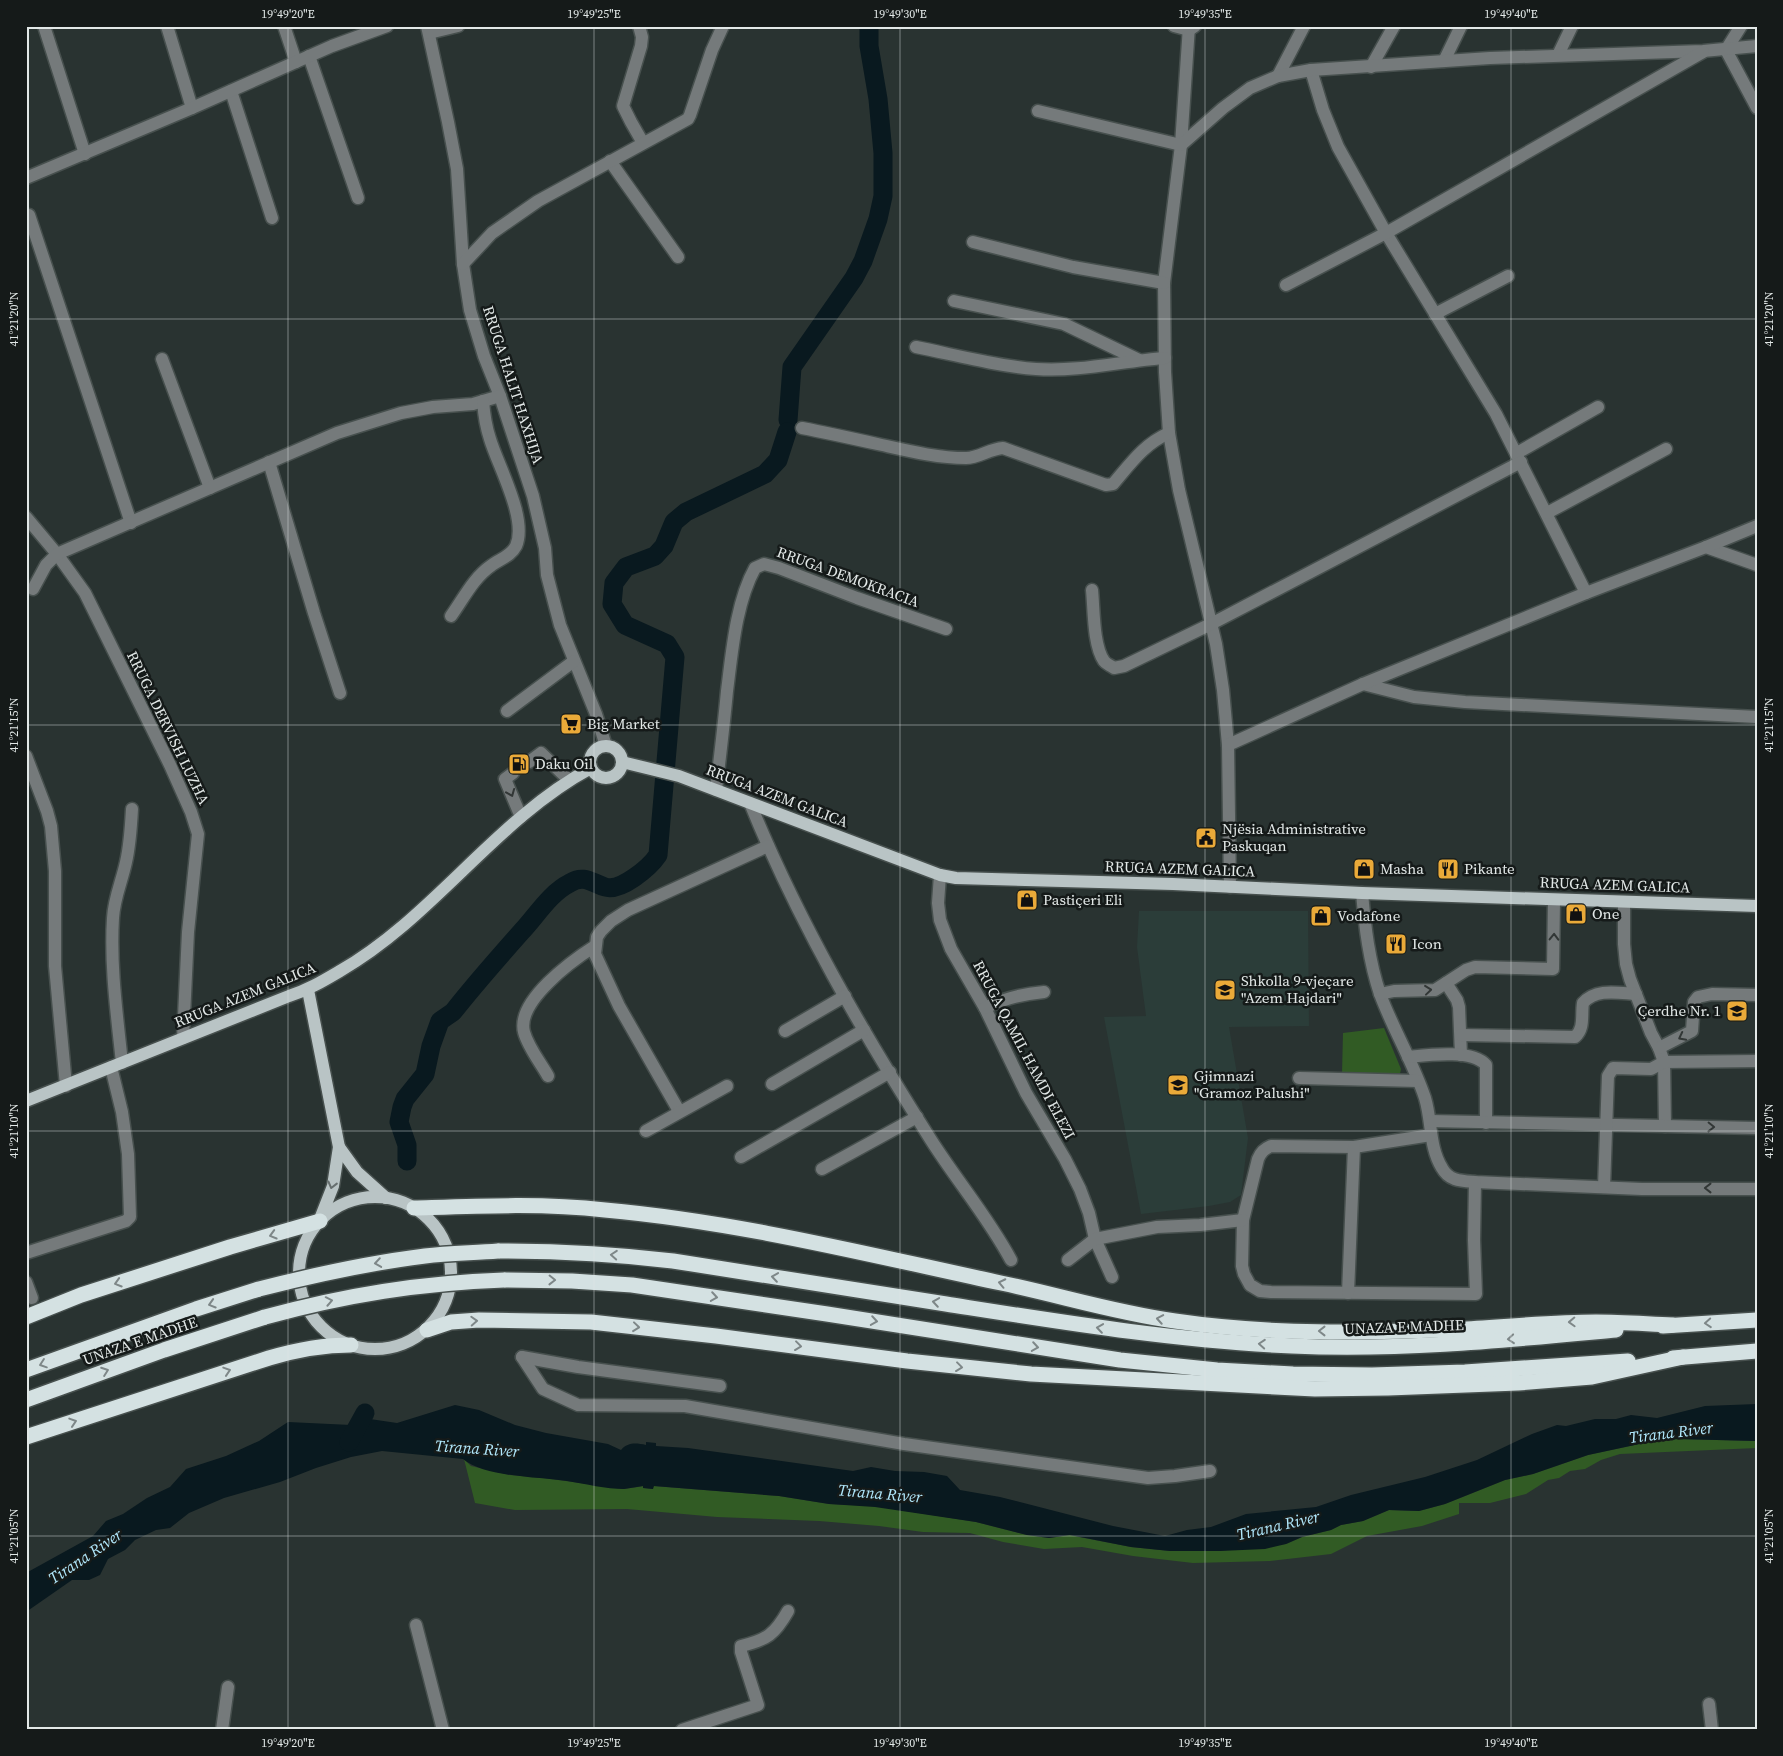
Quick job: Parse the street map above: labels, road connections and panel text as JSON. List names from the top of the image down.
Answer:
{
  "streets": {
    "highway": ["UNAZA E MADHE"],
    "main road": ["RRUGA AZEM GALICA"],
    "street": [
      "RRUGA HALIT HAXHIJA",
      "RRUGA DEMOKRACIA",
      "RRUGA DERVISH LUZHA",
      "RRUGA QAMIL HAMDI ELEZI"
    ]
  },
  "crossings": [
    ["RRUGA HALIT HAXHIJA", "RRUGA AZEM GALICA"],
    ["RRUGA DEMOKRACIA", "RRUGA AZEM GALICA"],
    ["RRUGA DERVISH LUZHA", "RRUGA AZEM GALICA"],
    ["RRUGA AZEM GALICA", "RRUGA QAMIL HAMDI ELEZI"]
  ],
  "water": ["Tirana River"],
  "places": {
    "supermarket": ["Big Market"],
    "fuel station": ["Daku Oil"],
    "public building": ["Njësia Administrative Paskuqan"],
    "shop": [
      "Masha",
      "Pastiçeri Eli",
      "One",
      "Vodafone"
    ],
    "restaurant": ["Pikante", "Icon"],
    "school or university": ["Shkolla 9-vjeçare \"Azem Hajdari\"", "Çerdhe Nr. 1", "Gjimnazi \"Gramoz Palushi\""]
  },
  "coordinates": [
    "19°49'20\"E",
    "19°49'25\"E",
    "19°49'30\"E",
    "19°49'35\"E",
    "19°49'40\"E",
    "41°21'20\"N",
    "41°21'15\"N",
    "41°21'10\"N",
    "41°21'05\"N"
  ]
}
